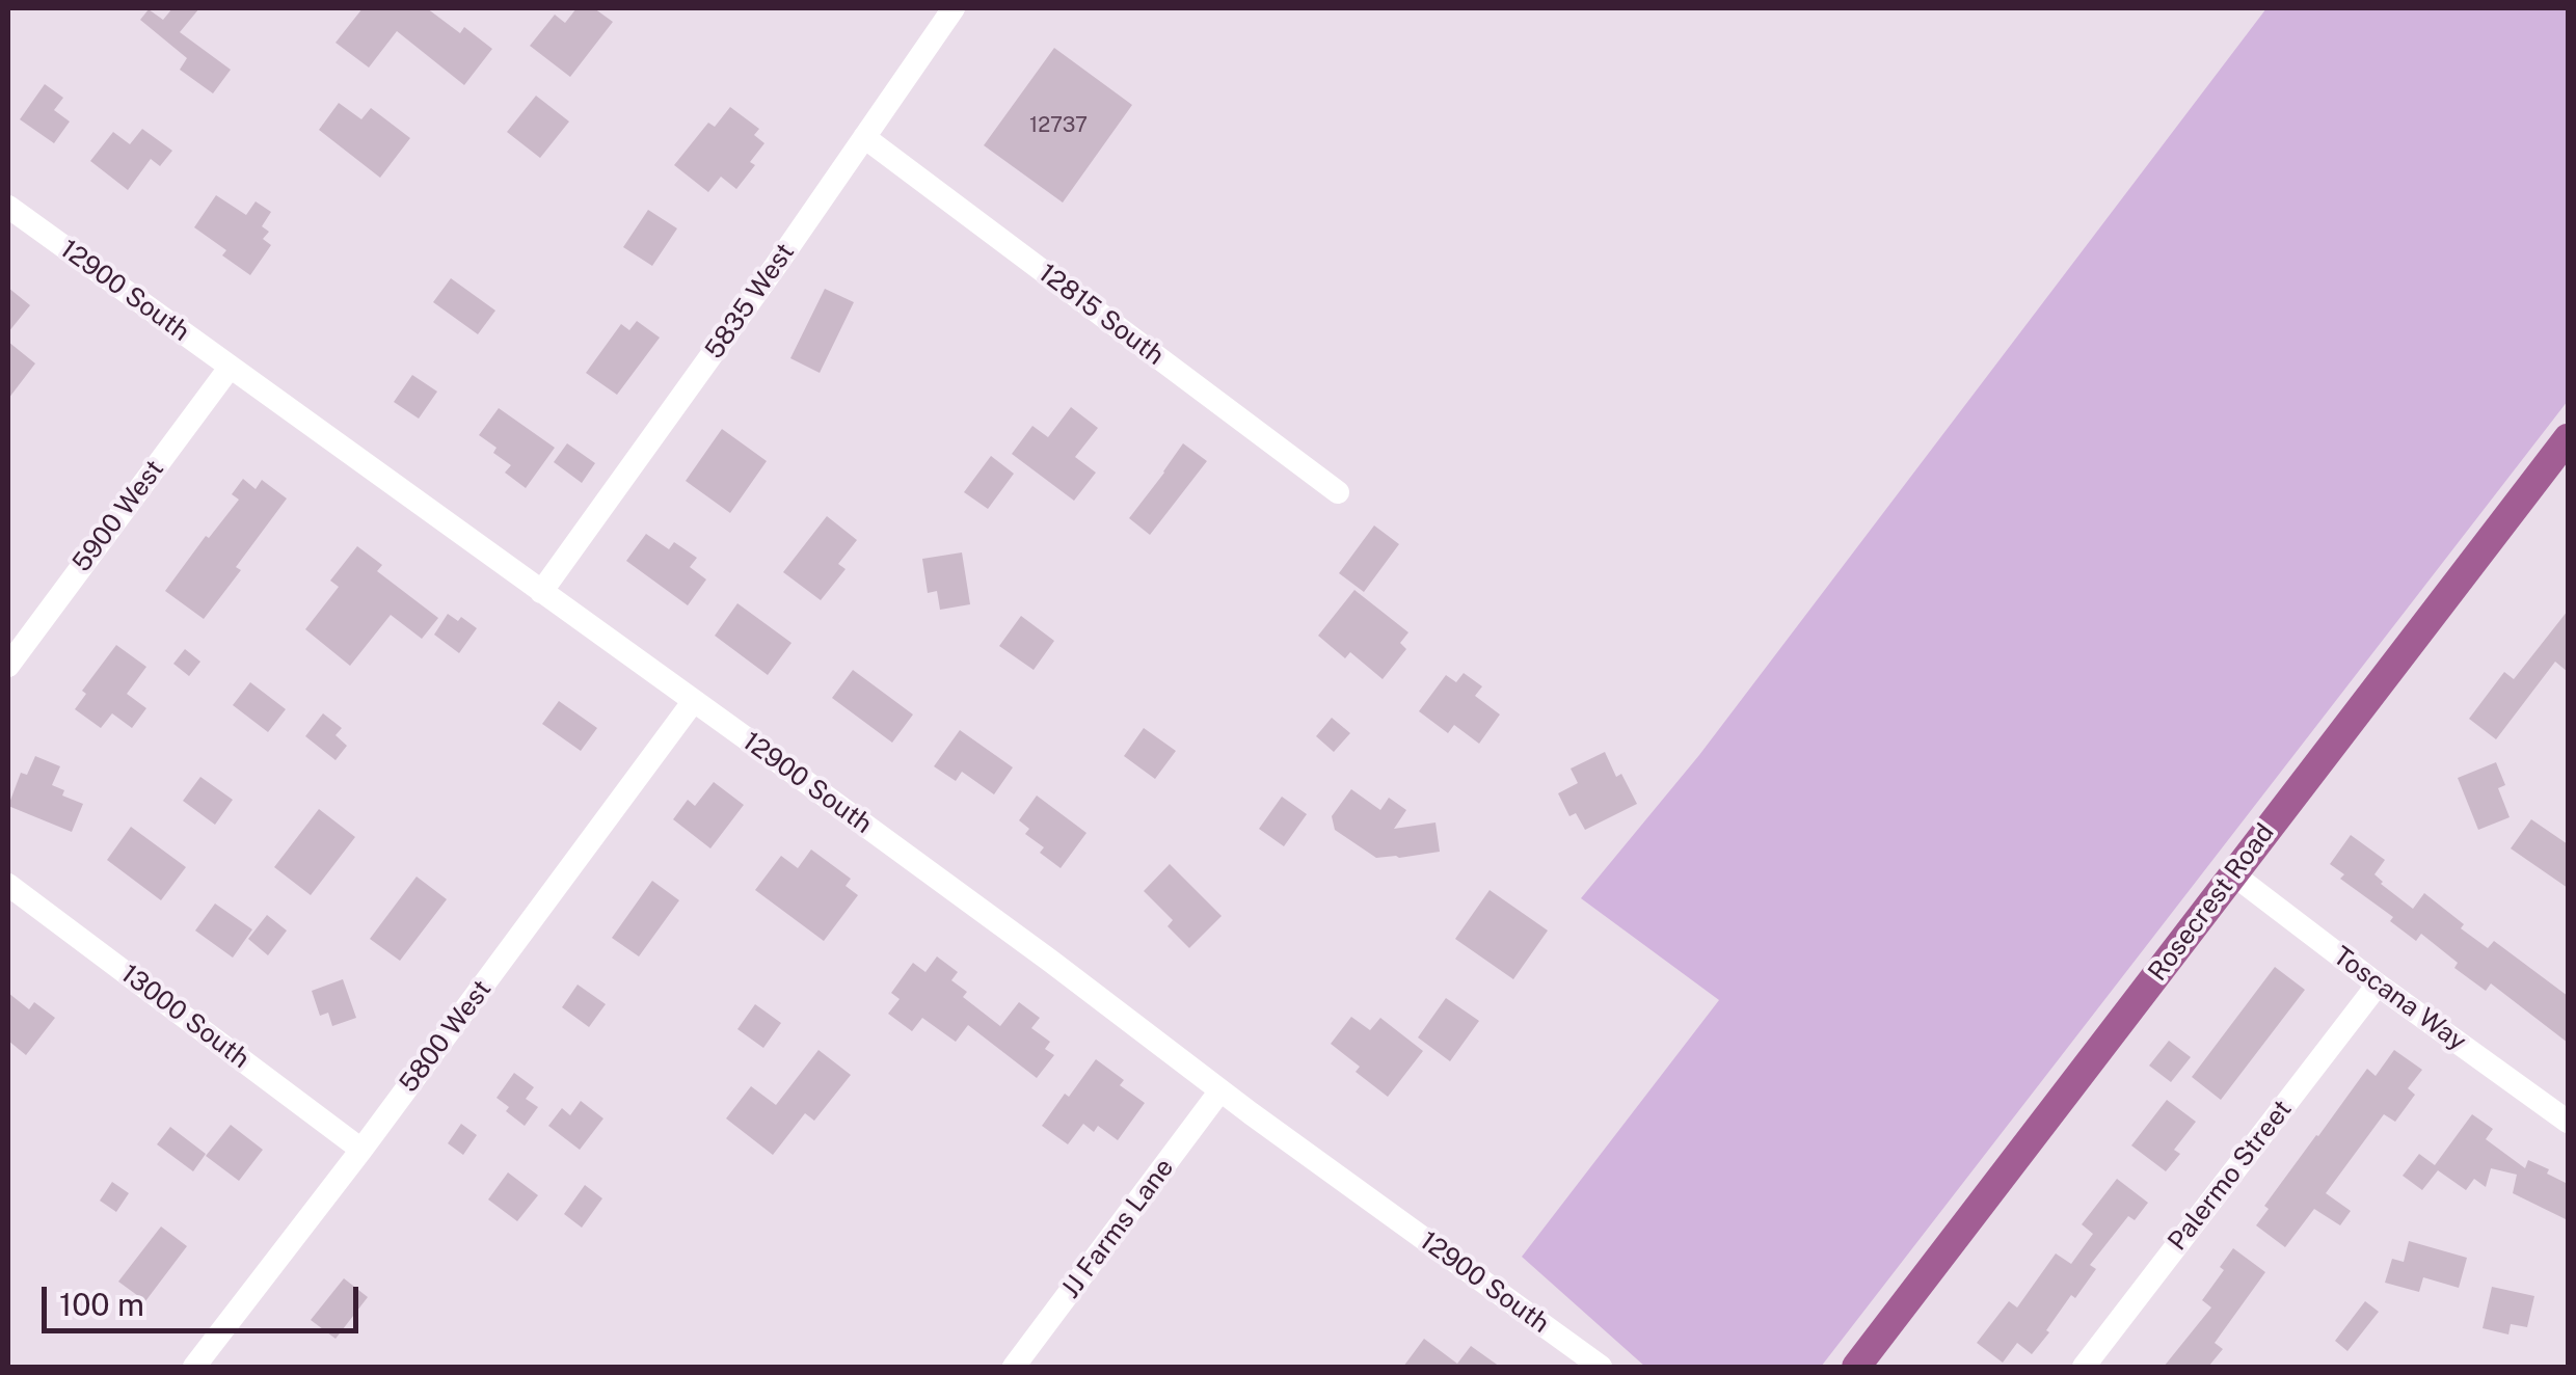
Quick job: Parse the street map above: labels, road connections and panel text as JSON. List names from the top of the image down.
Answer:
{
  "streets": {
    "main road": ["Rosecrest Road"],
    "street": [
      "12900 South",
      "5835 West",
      "12815 South",
      "5900 West",
      "Toscana Way",
      "13000 South",
      "5800 West",
      "Palermo Street",
      "JJ Farms Lane"
    ]
  },
  "crossings": [
    ["12900 South", "5835 West"],
    ["12900 South", "5900 West"],
    ["12900 South", "5800 West"],
    ["12900 South", "JJ Farms Lane"],
    ["5835 West", "12815 South"],
    ["Rosecrest Road", "Toscana Way"],
    ["Toscana Way", "Palermo Street"],
    ["13000 South", "5800 West"]
  ],
  "house_numbers": ["12737"],
  "scale_bar": "100 m"
}
